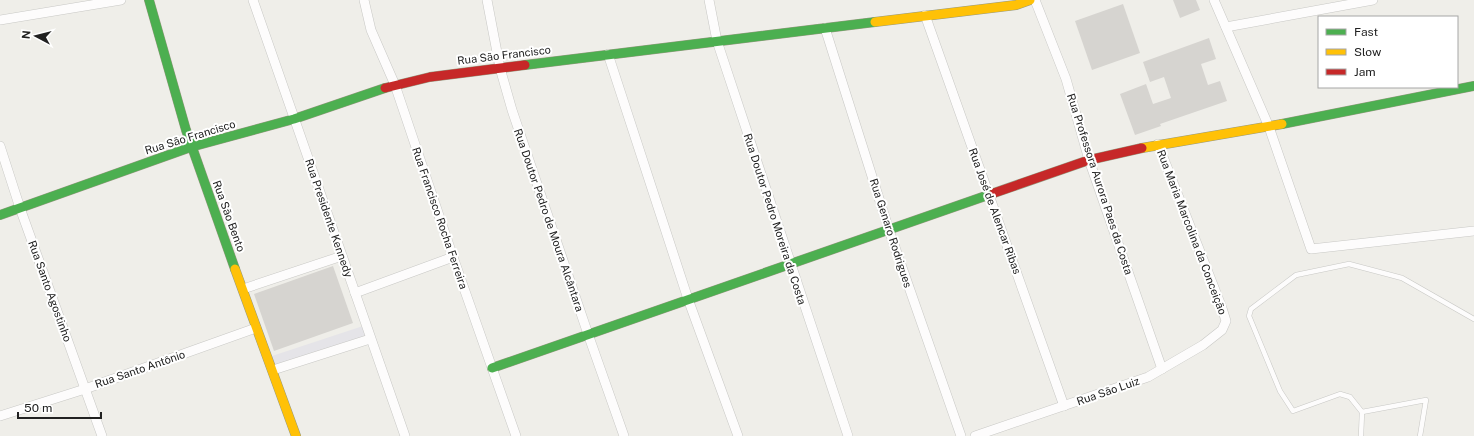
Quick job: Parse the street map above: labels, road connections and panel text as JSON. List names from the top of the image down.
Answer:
{
  "streets": {
    "street": [
      "Rua São Francisco",
      "Rua Professora Aurora Paes da Costa",
      "Rua José de Alencar Ribas",
      "Rua São Bento",
      "Rua Presidente Kennedy",
      "Rua Francisco Rocha Ferreira",
      "Rua Doutor Pedro Moreira da Costa",
      "Rua Doutor Pedro de Moura Alcântara",
      "Rua Maria Marcolina da Conceição",
      "Rua Genaro Rodrigues",
      "Rua Santo Agostinho",
      "Rua Santo Antônio",
      "Rua São Luiz"
    ]
  },
  "crossings": [
    ["Rua São Francisco", "Rua José de Alencar Ribas"],
    ["Rua São Francisco", "Rua São Bento"],
    ["Rua São Francisco", "Rua Presidente Kennedy"],
    ["Rua São Francisco", "Rua Francisco Rocha Ferreira"],
    ["Rua São Francisco", "Rua Doutor Pedro Moreira da Costa"],
    ["Rua São Francisco", "Rua Doutor Pedro de Moura Alcântara"],
    ["Rua São Francisco", "Rua Genaro Rodrigues"],
    ["Rua São Francisco", "Rua Santo Agostinho"],
    ["Rua Professora Aurora Paes da Costa", "Rua São Luiz"],
    ["Rua José de Alencar Ribas", "Rua São Luiz"],
    ["Rua São Bento", "Rua Santo Antônio"],
    ["Rua Maria Marcolina da Conceição", "Rua São Luiz"],
    ["Rua Santo Agostinho", "Rua Santo Antônio"]
  ],
  "legend": ["Fast", "Slow", "Jam"],
  "scale_bar": "50 m",
  "north": "left"
}
